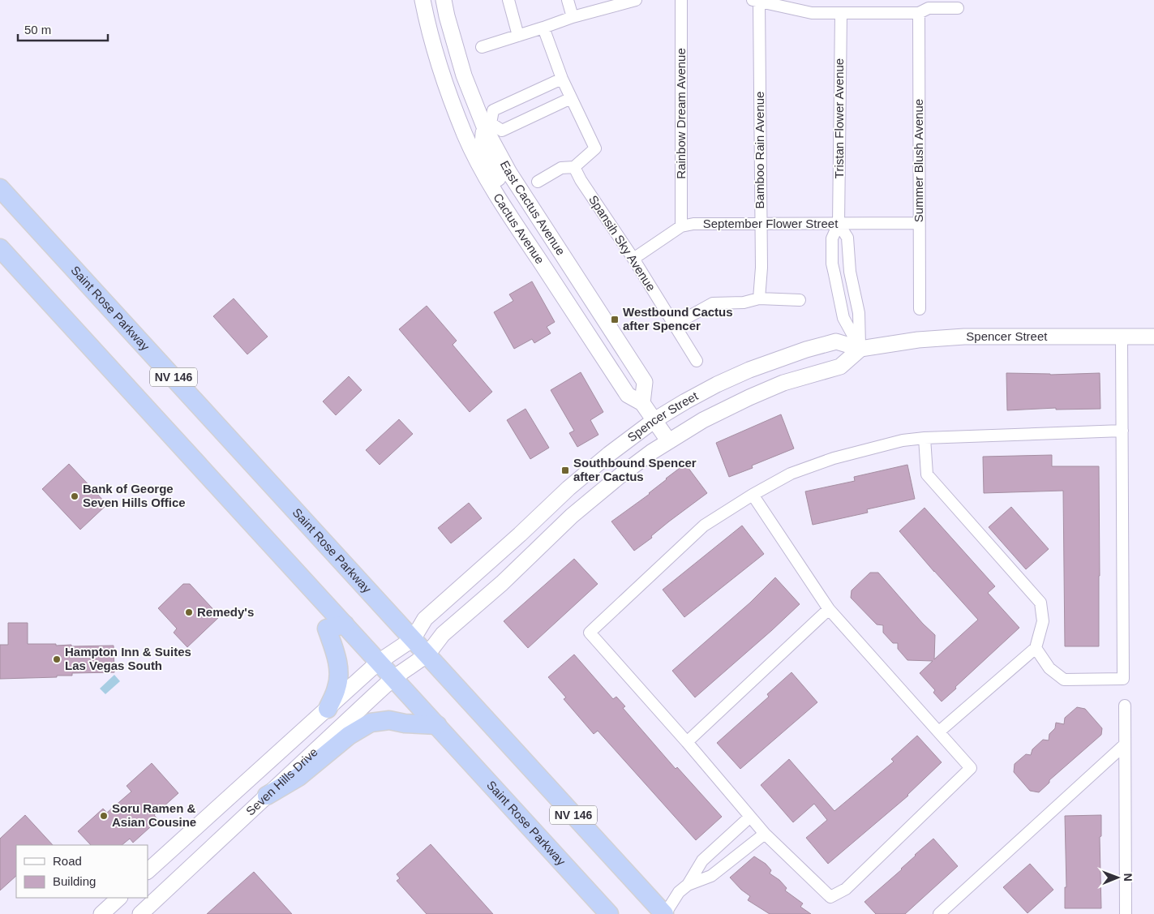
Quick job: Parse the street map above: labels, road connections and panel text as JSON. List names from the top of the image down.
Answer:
{
  "streets": {
    "highway": ["Saint Rose Parkway", "NV 146"],
    "main road": [
      "East Cactus Avenue",
      "Cactus Avenue",
      "Spencer Street",
      "Seven Hills Drive"
    ],
    "street": [
      "Rainbow Dream Avenue",
      "Tristan Flower Avenue",
      "Bamboo Rain Avenue",
      "Summer Blush Avenue",
      "September Flower Street",
      "Spansih Sky Avenue"
    ]
  },
  "crossings": [
    ["Rainbow Dream Avenue", "September Flower Street"],
    ["Tristan Flower Avenue", "September Flower Street"],
    ["Tristan Flower Avenue", "Spencer Street"],
    ["Bamboo Rain Avenue", "September Flower Street"],
    ["Summer Blush Avenue", "September Flower Street"],
    ["East Cactus Avenue", "Cactus Avenue"],
    ["September Flower Street", "Spansih Sky Avenue"],
    ["Cactus Avenue", "Spencer Street"],
    ["Saint Rose Parkway", "Spencer Street"],
    ["Saint Rose Parkway", "Seven Hills Drive"],
    ["Spencer Street", "Seven Hills Drive"]
  ],
  "places": {
    "transit": ["Westbound Cactus after Spencer", "Southbound Spencer after Cactus"],
    "other": [
      "Bank of George Seven Hills Office",
      "Remedy's",
      "Hampton Inn & Suites Las Vegas South",
      "Soru Ramen & Asian Cousine"
    ]
  },
  "legend": ["Road", "Building"],
  "scale_bar": "50 m",
  "north": "right"
}
